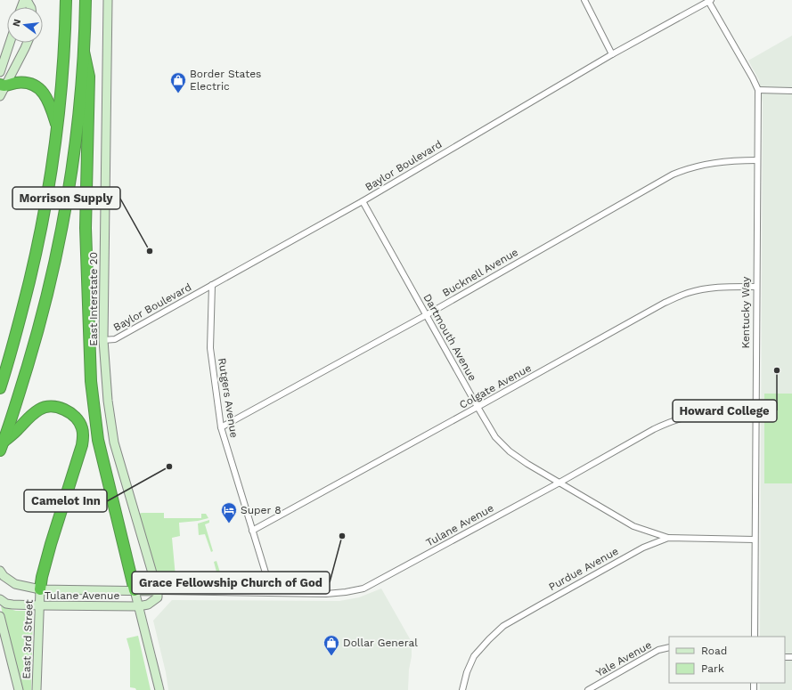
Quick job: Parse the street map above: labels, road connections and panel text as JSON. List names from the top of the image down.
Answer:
{
  "streets": {
    "main road": ["East Interstate 20", "Tulane Avenue", "East 3rd Street"],
    "street": [
      "Baylor Boulevard",
      "Bucknell Avenue",
      "Kentucky Way",
      "Dartmouth Avenue",
      "Colgate Avenue",
      "Rutgers Avenue",
      "Purdue Avenue",
      "Yale Avenue"
    ]
  },
  "crossings": [
    ["Baylor Boulevard", "East Interstate 20"],
    ["Baylor Boulevard", "Kentucky Way"],
    ["Baylor Boulevard", "Dartmouth Avenue"],
    ["Baylor Boulevard", "Rutgers Avenue"],
    ["Bucknell Avenue", "Kentucky Way"],
    ["Bucknell Avenue", "Dartmouth Avenue"],
    ["Bucknell Avenue", "Rutgers Avenue"],
    ["East Interstate 20", "Tulane Avenue"],
    ["Kentucky Way", "Colgate Avenue"],
    ["Kentucky Way", "Tulane Avenue"],
    ["Kentucky Way", "Purdue Avenue"],
    ["Dartmouth Avenue", "Colgate Avenue"],
    ["Dartmouth Avenue", "Tulane Avenue"],
    ["Dartmouth Avenue", "Purdue Avenue"],
    ["Colgate Avenue", "Rutgers Avenue"],
    ["Rutgers Avenue", "Tulane Avenue"],
    ["Tulane Avenue", "East 3rd Street"]
  ],
  "places": {
    "shop": ["Border States Electric", "Dollar General"],
    "other": [
      "Morrison Supply",
      "Howard College",
      "Camelot Inn",
      "Grace Fellowship Church of God"
    ],
    "hotel": ["Super 8"]
  },
  "legend": ["Road", "Park"],
  "north": "left"
}
